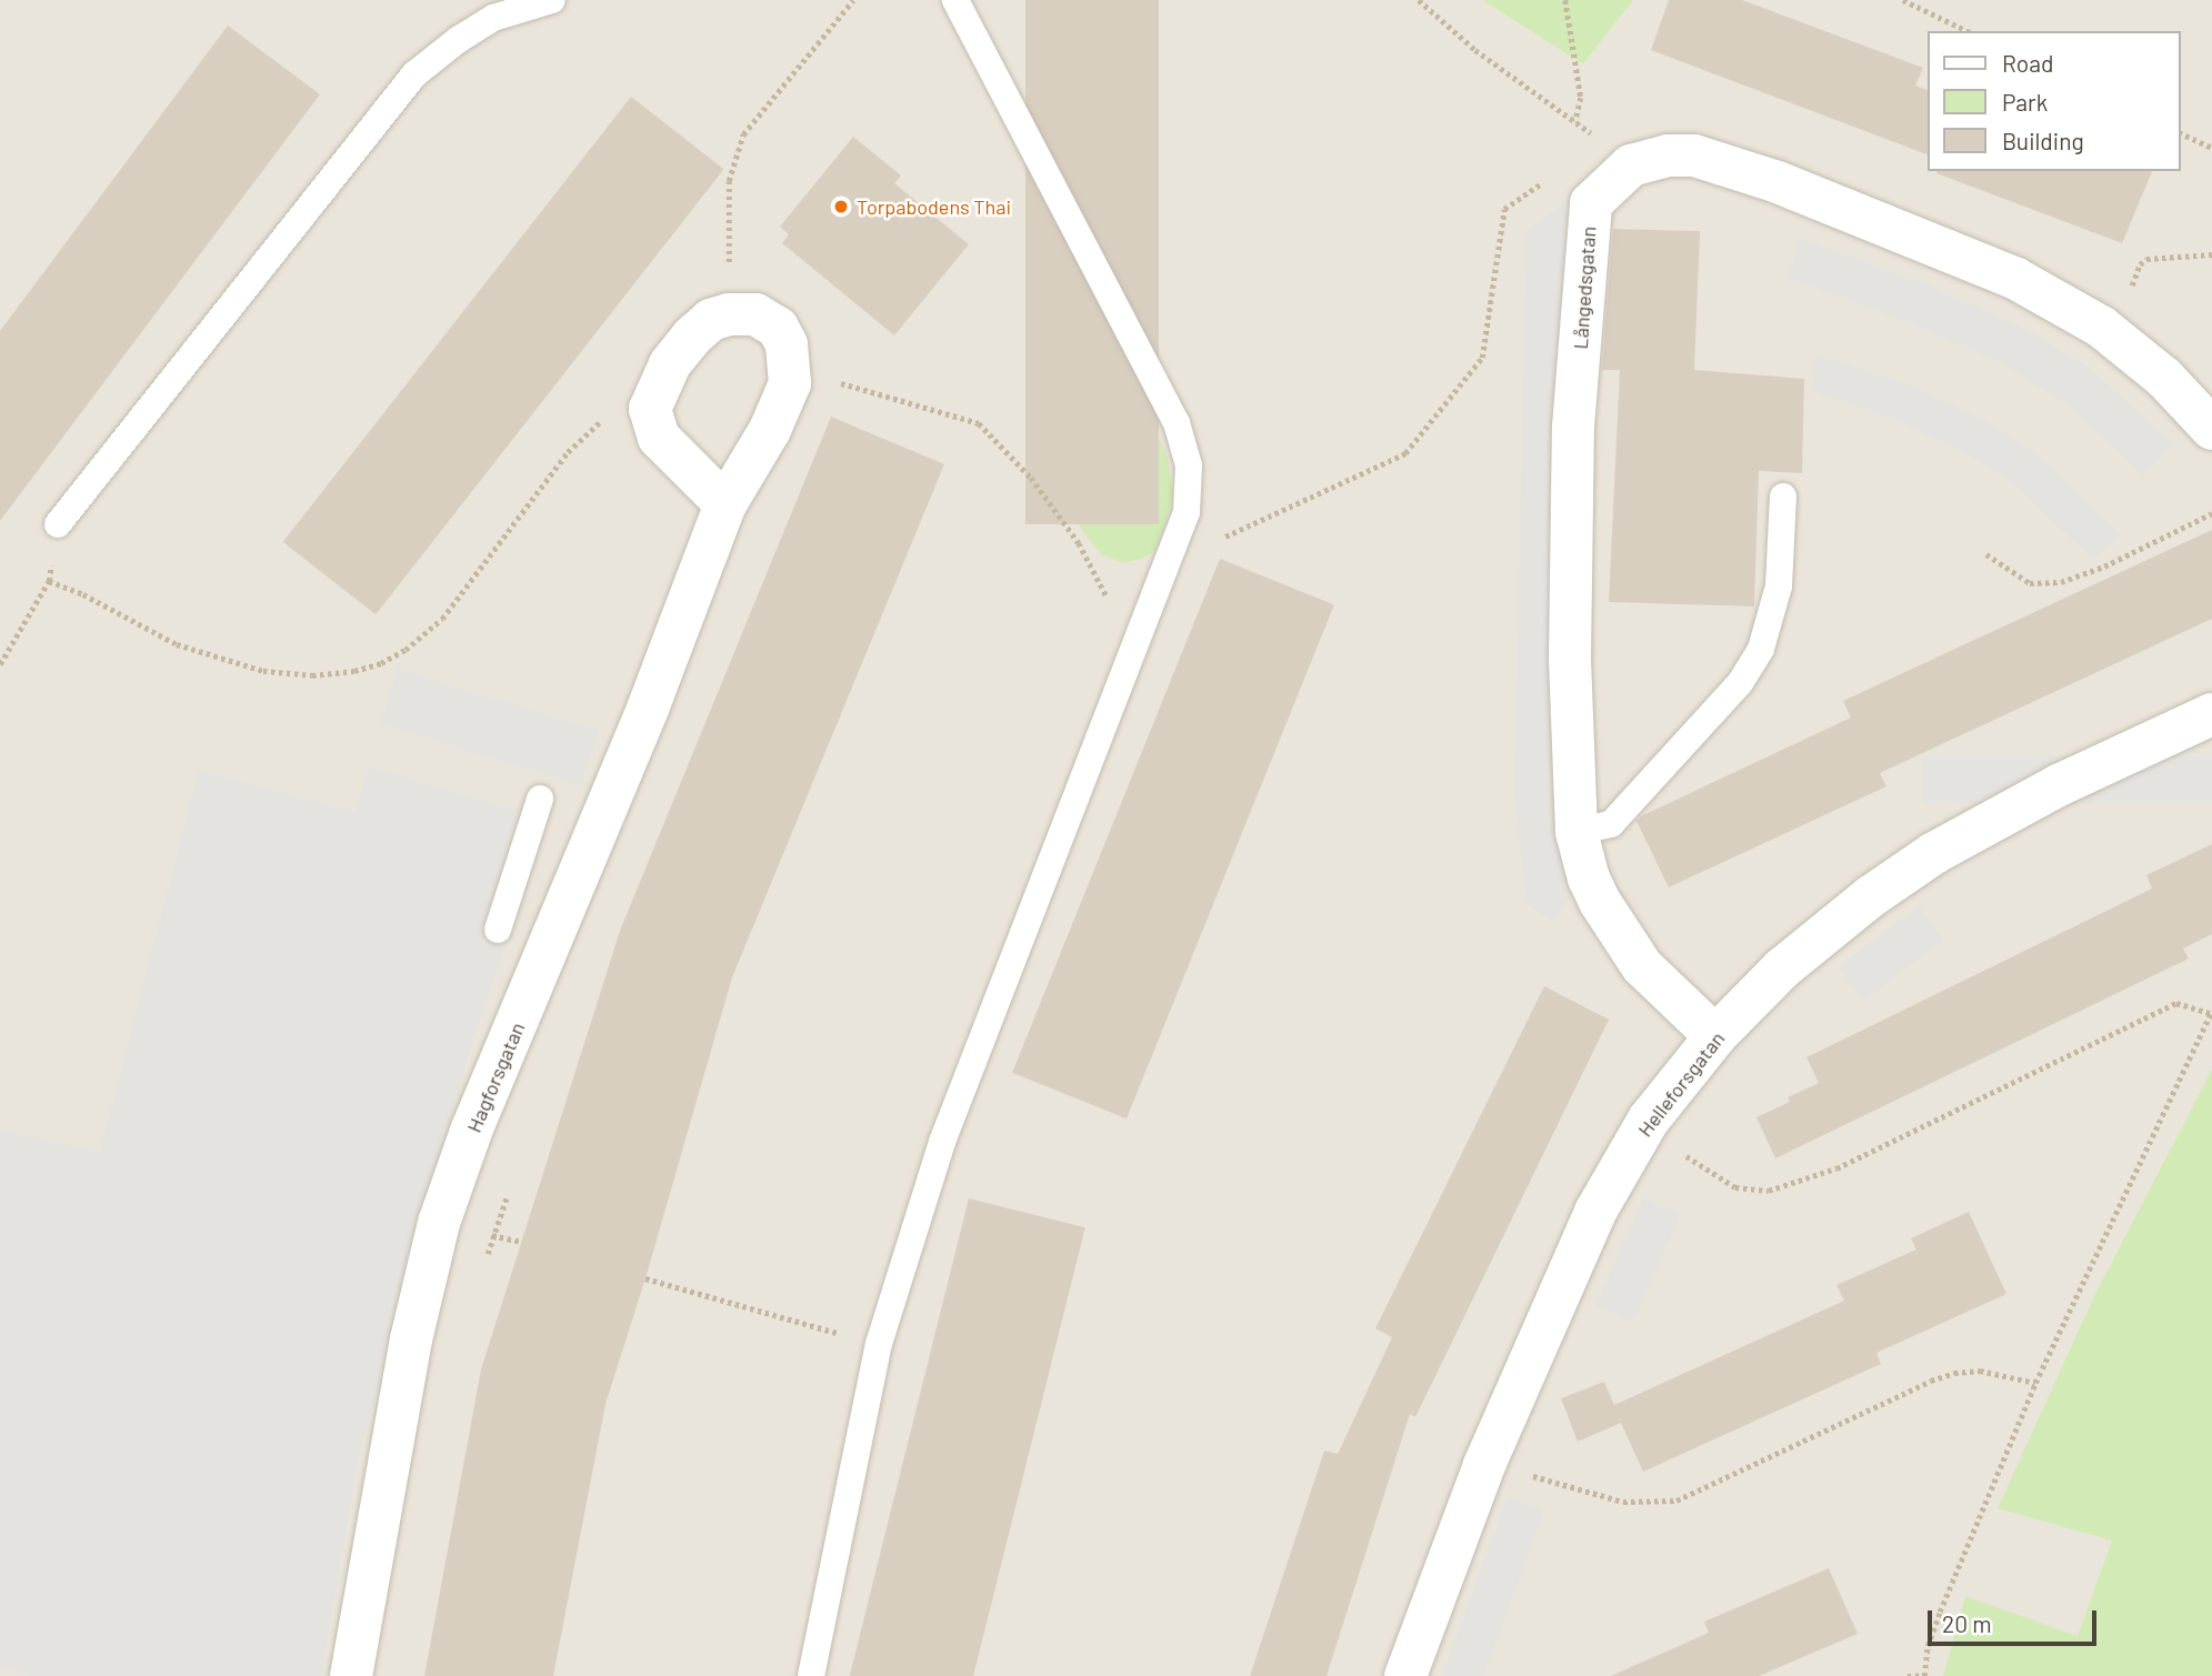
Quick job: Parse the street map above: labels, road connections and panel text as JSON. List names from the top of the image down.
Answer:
{
  "streets": {
    "street": ["Långedsgatan", "Hagforsgatan", "Helleforsgatan"]
  },
  "crossings": [
    ["Långedsgatan", "Helleforsgatan"]
  ],
  "places": ["Torpabodens Thai"],
  "legend": ["Road", "Park", "Building"],
  "scale_bar": "20 m"
}
